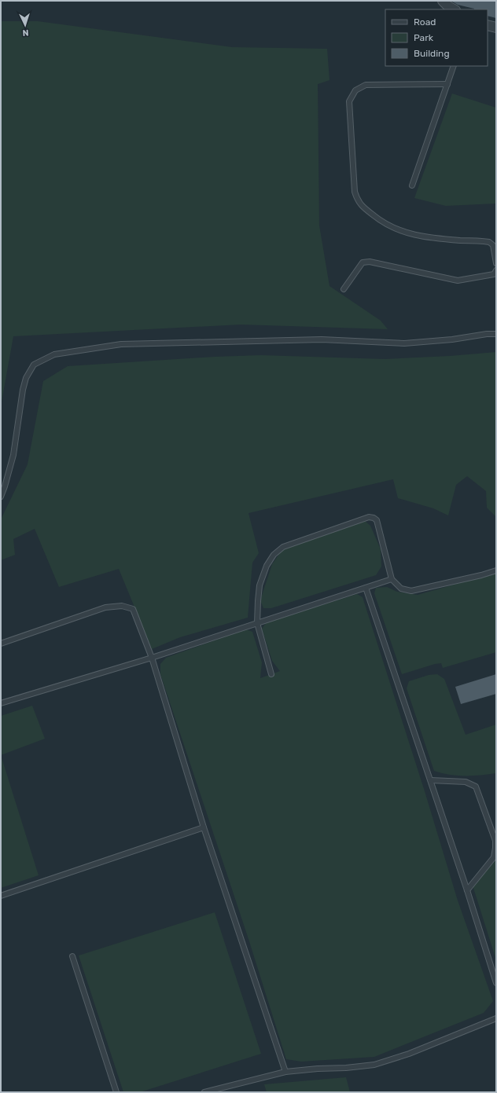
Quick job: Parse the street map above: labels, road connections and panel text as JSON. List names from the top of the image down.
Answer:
{
  "legend": ["Road", "Park", "Building"],
  "north": "bottom"
}
